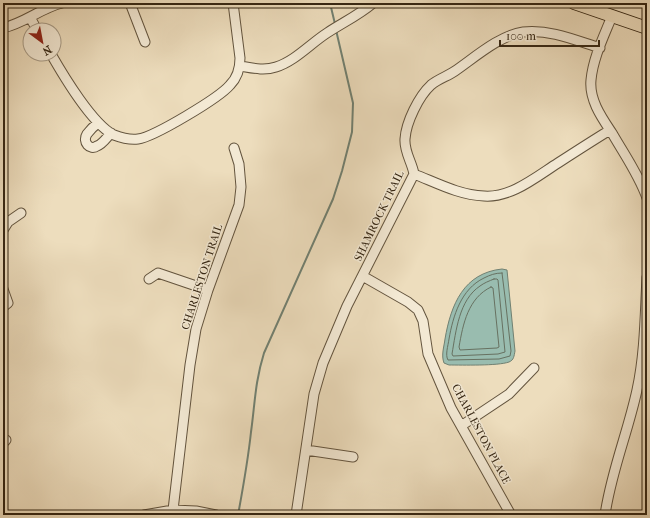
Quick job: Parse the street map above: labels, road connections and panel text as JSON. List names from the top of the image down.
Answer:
{
  "streets": {
    "street": ["SHAMROCK TRAIL", "CHARLESTON TRAIL", "CHARLESTON PLACE"]
  },
  "crossings": [
    ["SHAMROCK TRAIL", "CHARLESTON PLACE"]
  ],
  "scale_bar": "100 m",
  "north": "bottom right"
}
